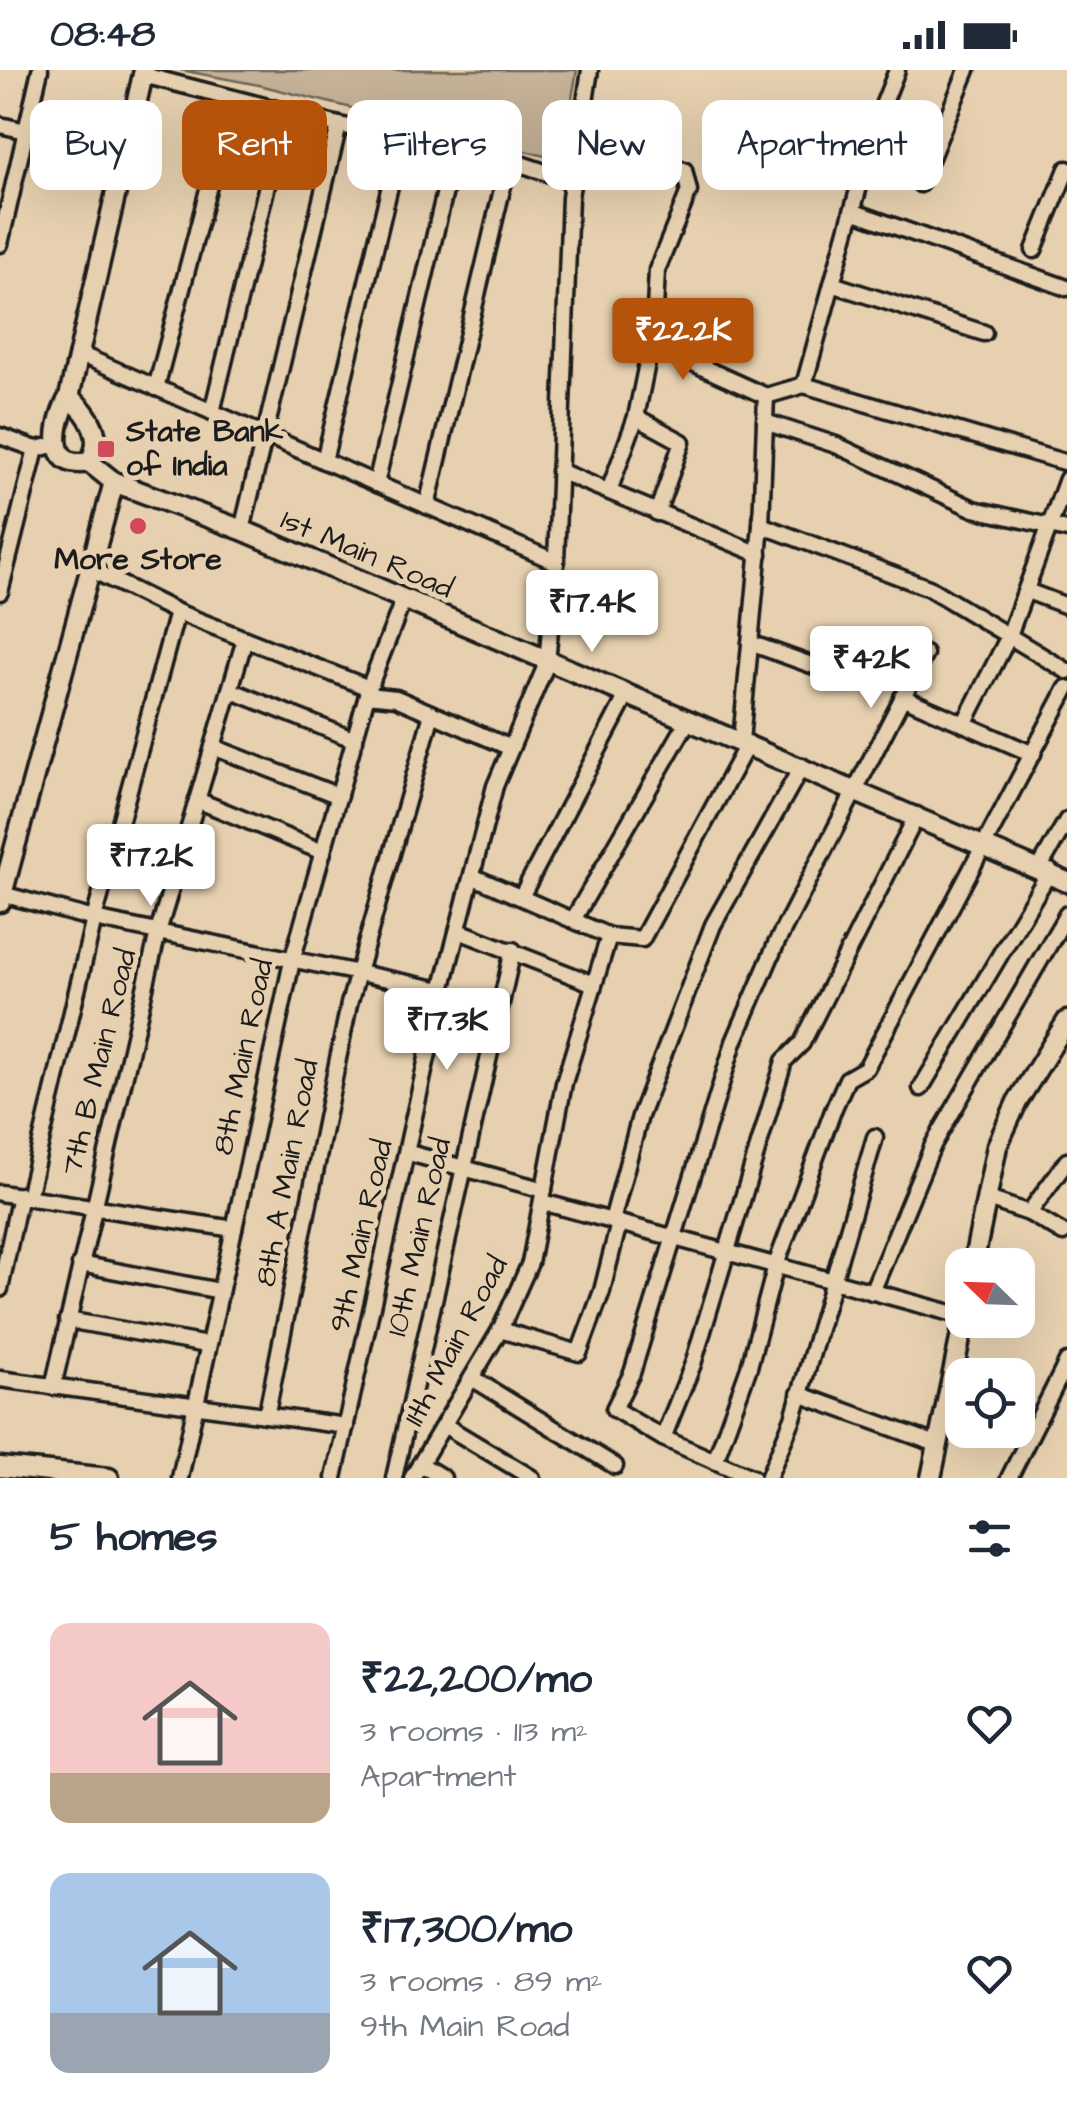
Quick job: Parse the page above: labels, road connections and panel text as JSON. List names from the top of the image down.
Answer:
{
  "streets": {
    "street": [
      "1st Main Road",
      "8th Main Road",
      "7th B Main Road",
      "8th A Main Road",
      "9th Main Road",
      "10th Main Road",
      "11th Main Road"
    ]
  },
  "crossings": [
    ["1st Main Road", "8th Main Road"],
    ["1st Main Road", "9th Main Road"]
  ],
  "places": {
    "transit": ["State Bank of India"],
    "other": ["More Store"]
  },
  "north": "top left",
  "page": {
    "status": "08:48",
    "chip": [
      "Buy",
      "Rent",
      "Filters",
      "New",
      "Apartment"
    ],
    "price": [
      "₹22.2K",
      "₹17.4K",
      "₹42K",
      "₹17.2K",
      "₹17.3K"
    ],
    "heading": "5 homes",
    "list": [
      {
        "name": "₹22,200/mo",
        "note": "3 rooms · 113 m² · Apartment"
      },
      {
        "name": "₹17,300/mo",
        "note": "3 rooms · 89 m² · 9th Main Road"
      }
    ]
  }
}
